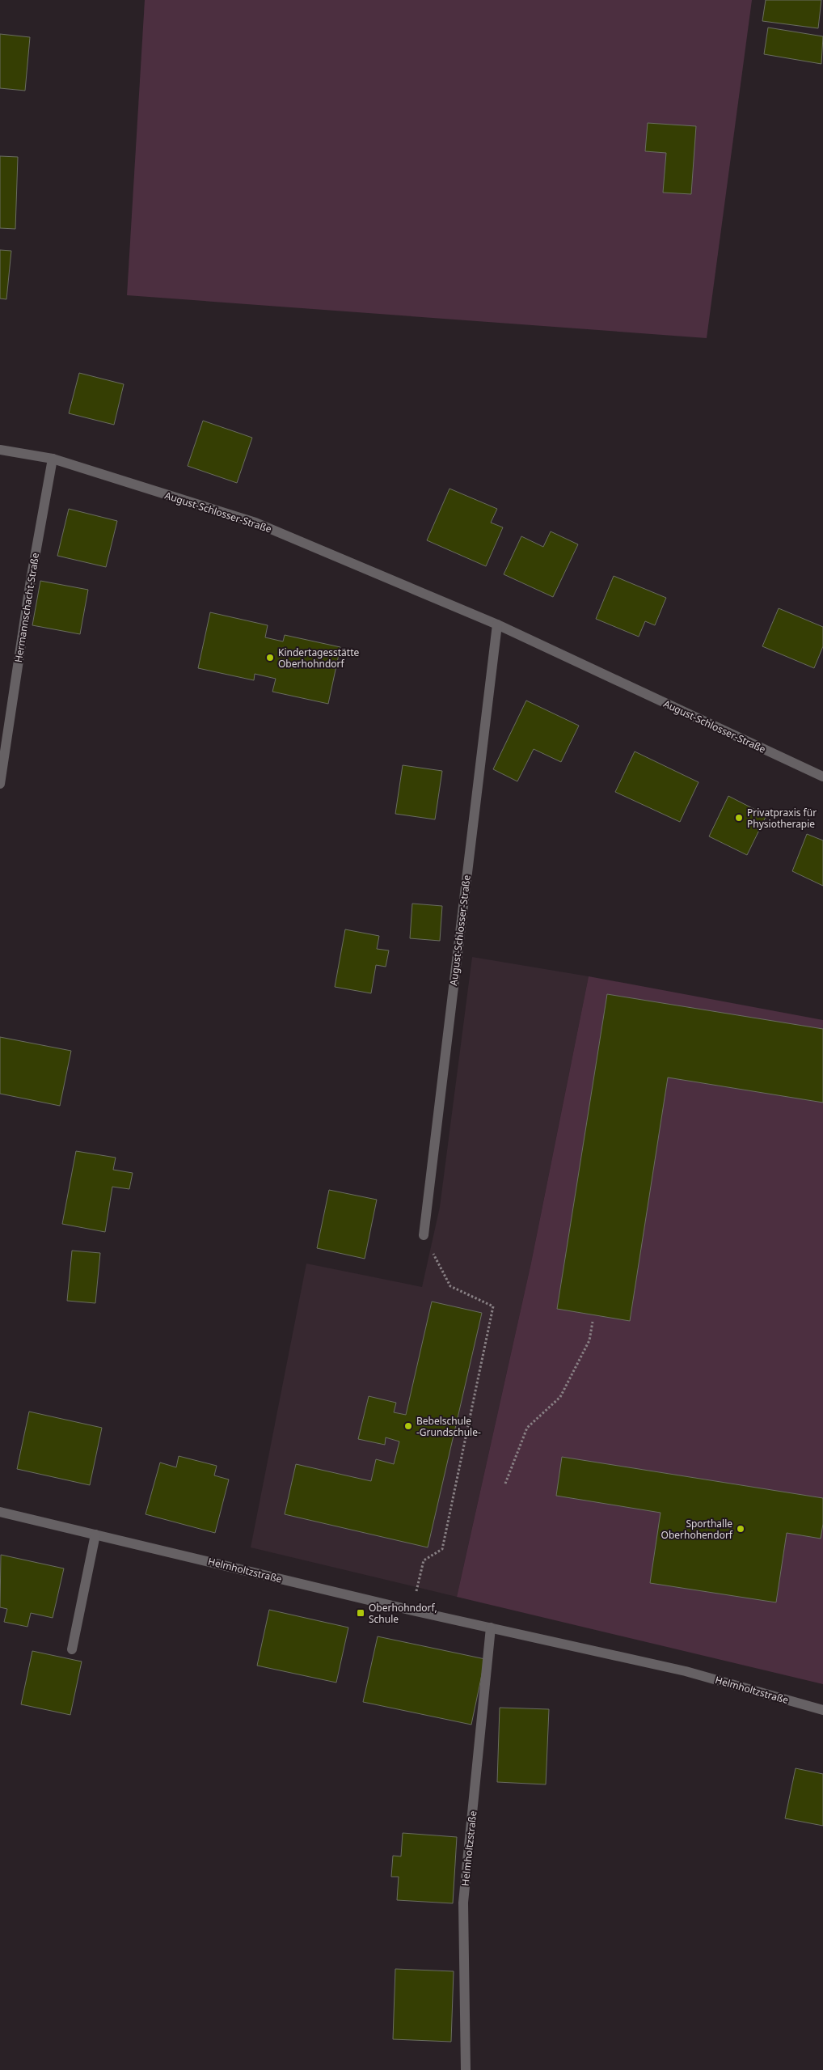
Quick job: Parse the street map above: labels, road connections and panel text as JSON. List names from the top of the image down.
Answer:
{
  "streets": {
    "street": ["August-Schlosser-Straße", "Hermannschacht-Straße", "Helmholtzstraße"]
  },
  "crossings": [
    ["August-Schlosser-Straße", "Hermannschacht-Straße"]
  ],
  "places": {
    "other": [
      "Kindertagesstätte Oberhohndorf",
      "Privatpraxis für Physiotherapie",
      "Bebelschule -Grundschule-",
      "Sporthalle Oberhohendorf"
    ],
    "transit": ["Oberhohndorf, Schule"]
  }
}
